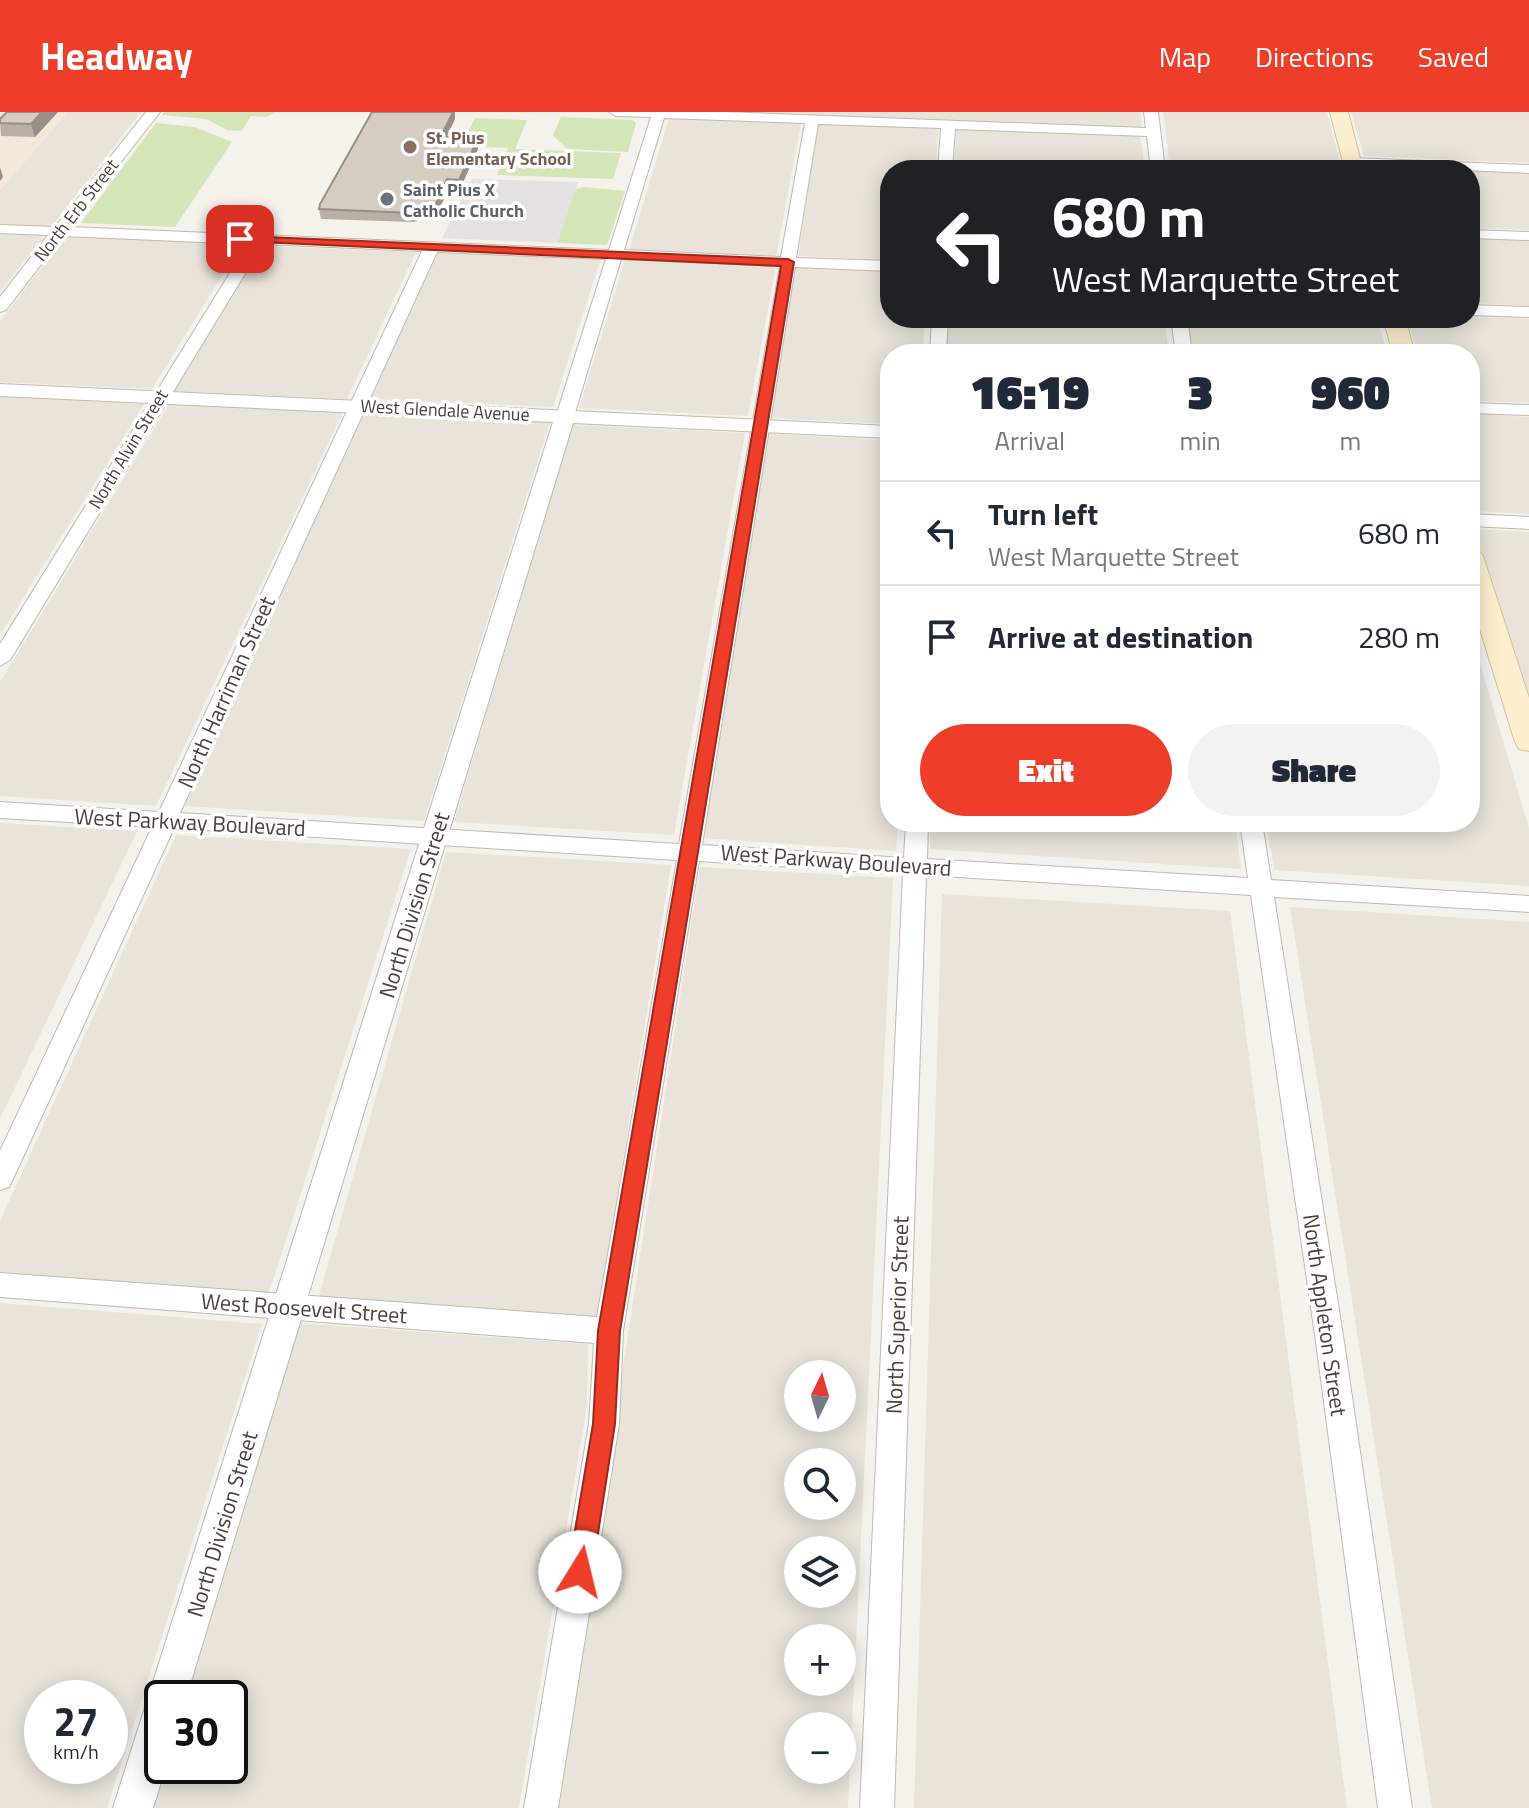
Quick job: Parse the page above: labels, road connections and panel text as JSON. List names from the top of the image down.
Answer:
{
  "streets": {
    "street": [
      "North Erb Street",
      "West Glendale Avenue",
      "North Alvin Street",
      "North Harriman Street",
      "West Parkway Boulevard",
      "North Division Street",
      "West Roosevelt Street",
      "North Superior Street",
      "North Appleton Street"
    ]
  },
  "crossings": [
    ["West Glendale Avenue", "North Alvin Street"],
    ["West Glendale Avenue", "North Harriman Street"],
    ["West Glendale Avenue", "North Division Street"],
    ["North Harriman Street", "West Parkway Boulevard"],
    ["West Parkway Boulevard", "North Division Street"],
    ["West Parkway Boulevard", "North Superior Street"],
    ["West Parkway Boulevard", "North Appleton Street"],
    ["North Division Street", "West Roosevelt Street"]
  ],
  "places": ["St. Pius Elementary School", "Saint Pius X Catholic Church"],
  "north": "top",
  "page": {
    "header": "Headway",
    "nav": ["Map", "Directions", "Saved"],
    "turn": ["680 m", "West Marquette Street"],
    "eta": [
      "16:19",
      "Arrival",
      "3",
      "min",
      "960",
      "m"
    ],
    "list": [
      {
        "name": "Turn left",
        "note": "West Marquette Street",
        "value": "680 m"
      },
      {
        "name": "Arrive at destination",
        "value": "280 m"
      }
    ],
    "buttons": ["Exit", "Share"],
    "map_buttons": ["+", "−"],
    "speed": "27 km/h",
    "limit": "30"
  }
}
